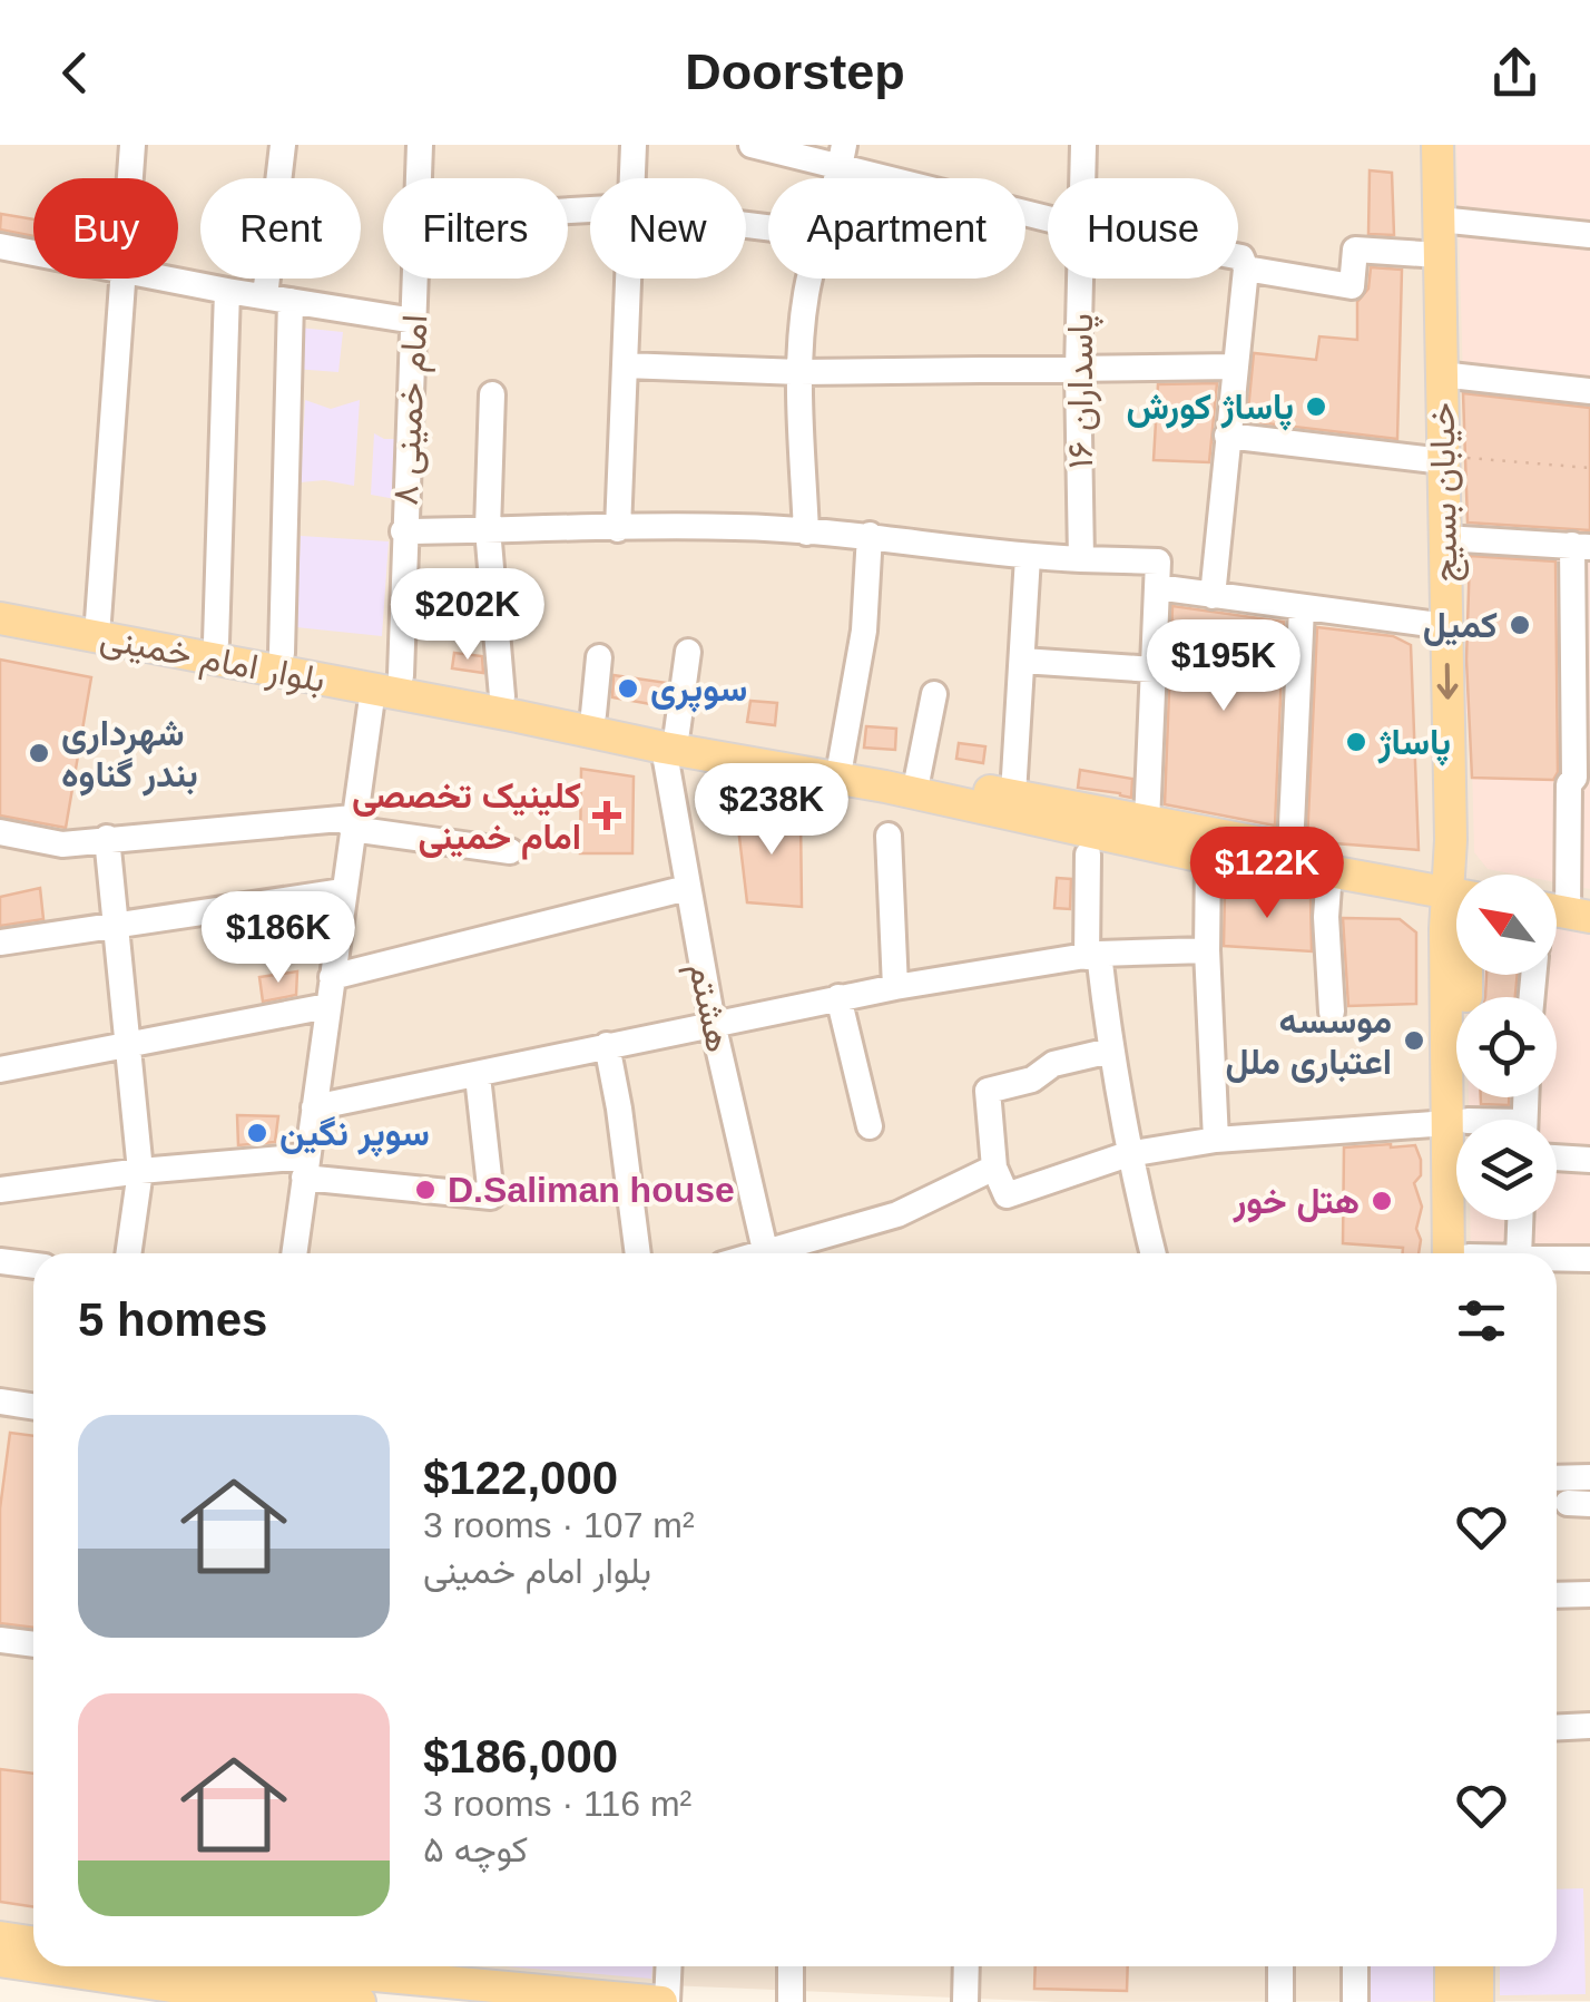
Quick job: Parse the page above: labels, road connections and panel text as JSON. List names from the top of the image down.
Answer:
{
  "streets": {
    "main road": ["خیابان بسیج", "بلوار امام خمینی"],
    "street": ["پاسداران ۱۶", "امام خمینی ۸", "هشتم"]
  },
  "crossings": [
    ["امام خمینی ۸", "بلوار امام خمینی"],
    ["خیابان بسیج", "بلوار امام خمینی"],
    ["بلوار امام خمینی", "هشتم"]
  ],
  "places": {
    "other": [
      "پاساژ کورش",
      "کمیل",
      "سوپری",
      "پاساژ",
      "شهرداری بندر گناوه",
      "موسسه اعتباری ملل",
      "سوپر نگین",
      "D.Saliman house",
      "هتل خور"
    ],
    "health": ["کلینیک تخصصی امام خمینی"]
  },
  "north": "top left",
  "page": {
    "header": "Doorstep",
    "chip": [
      "Buy",
      "Rent",
      "Filters",
      "New",
      "Apartment",
      "House"
    ],
    "price": [
      "$202K",
      "$195K",
      "$238K",
      "$122K",
      "$186K"
    ],
    "heading": "5 homes",
    "list": [
      {
        "name": "$122,000",
        "note": "3 rooms · 107 m² · بلوار امام خمینی"
      },
      {
        "name": "$186,000",
        "note": "3 rooms · 116 m² · کوچه ۵"
      }
    ]
  }
}
